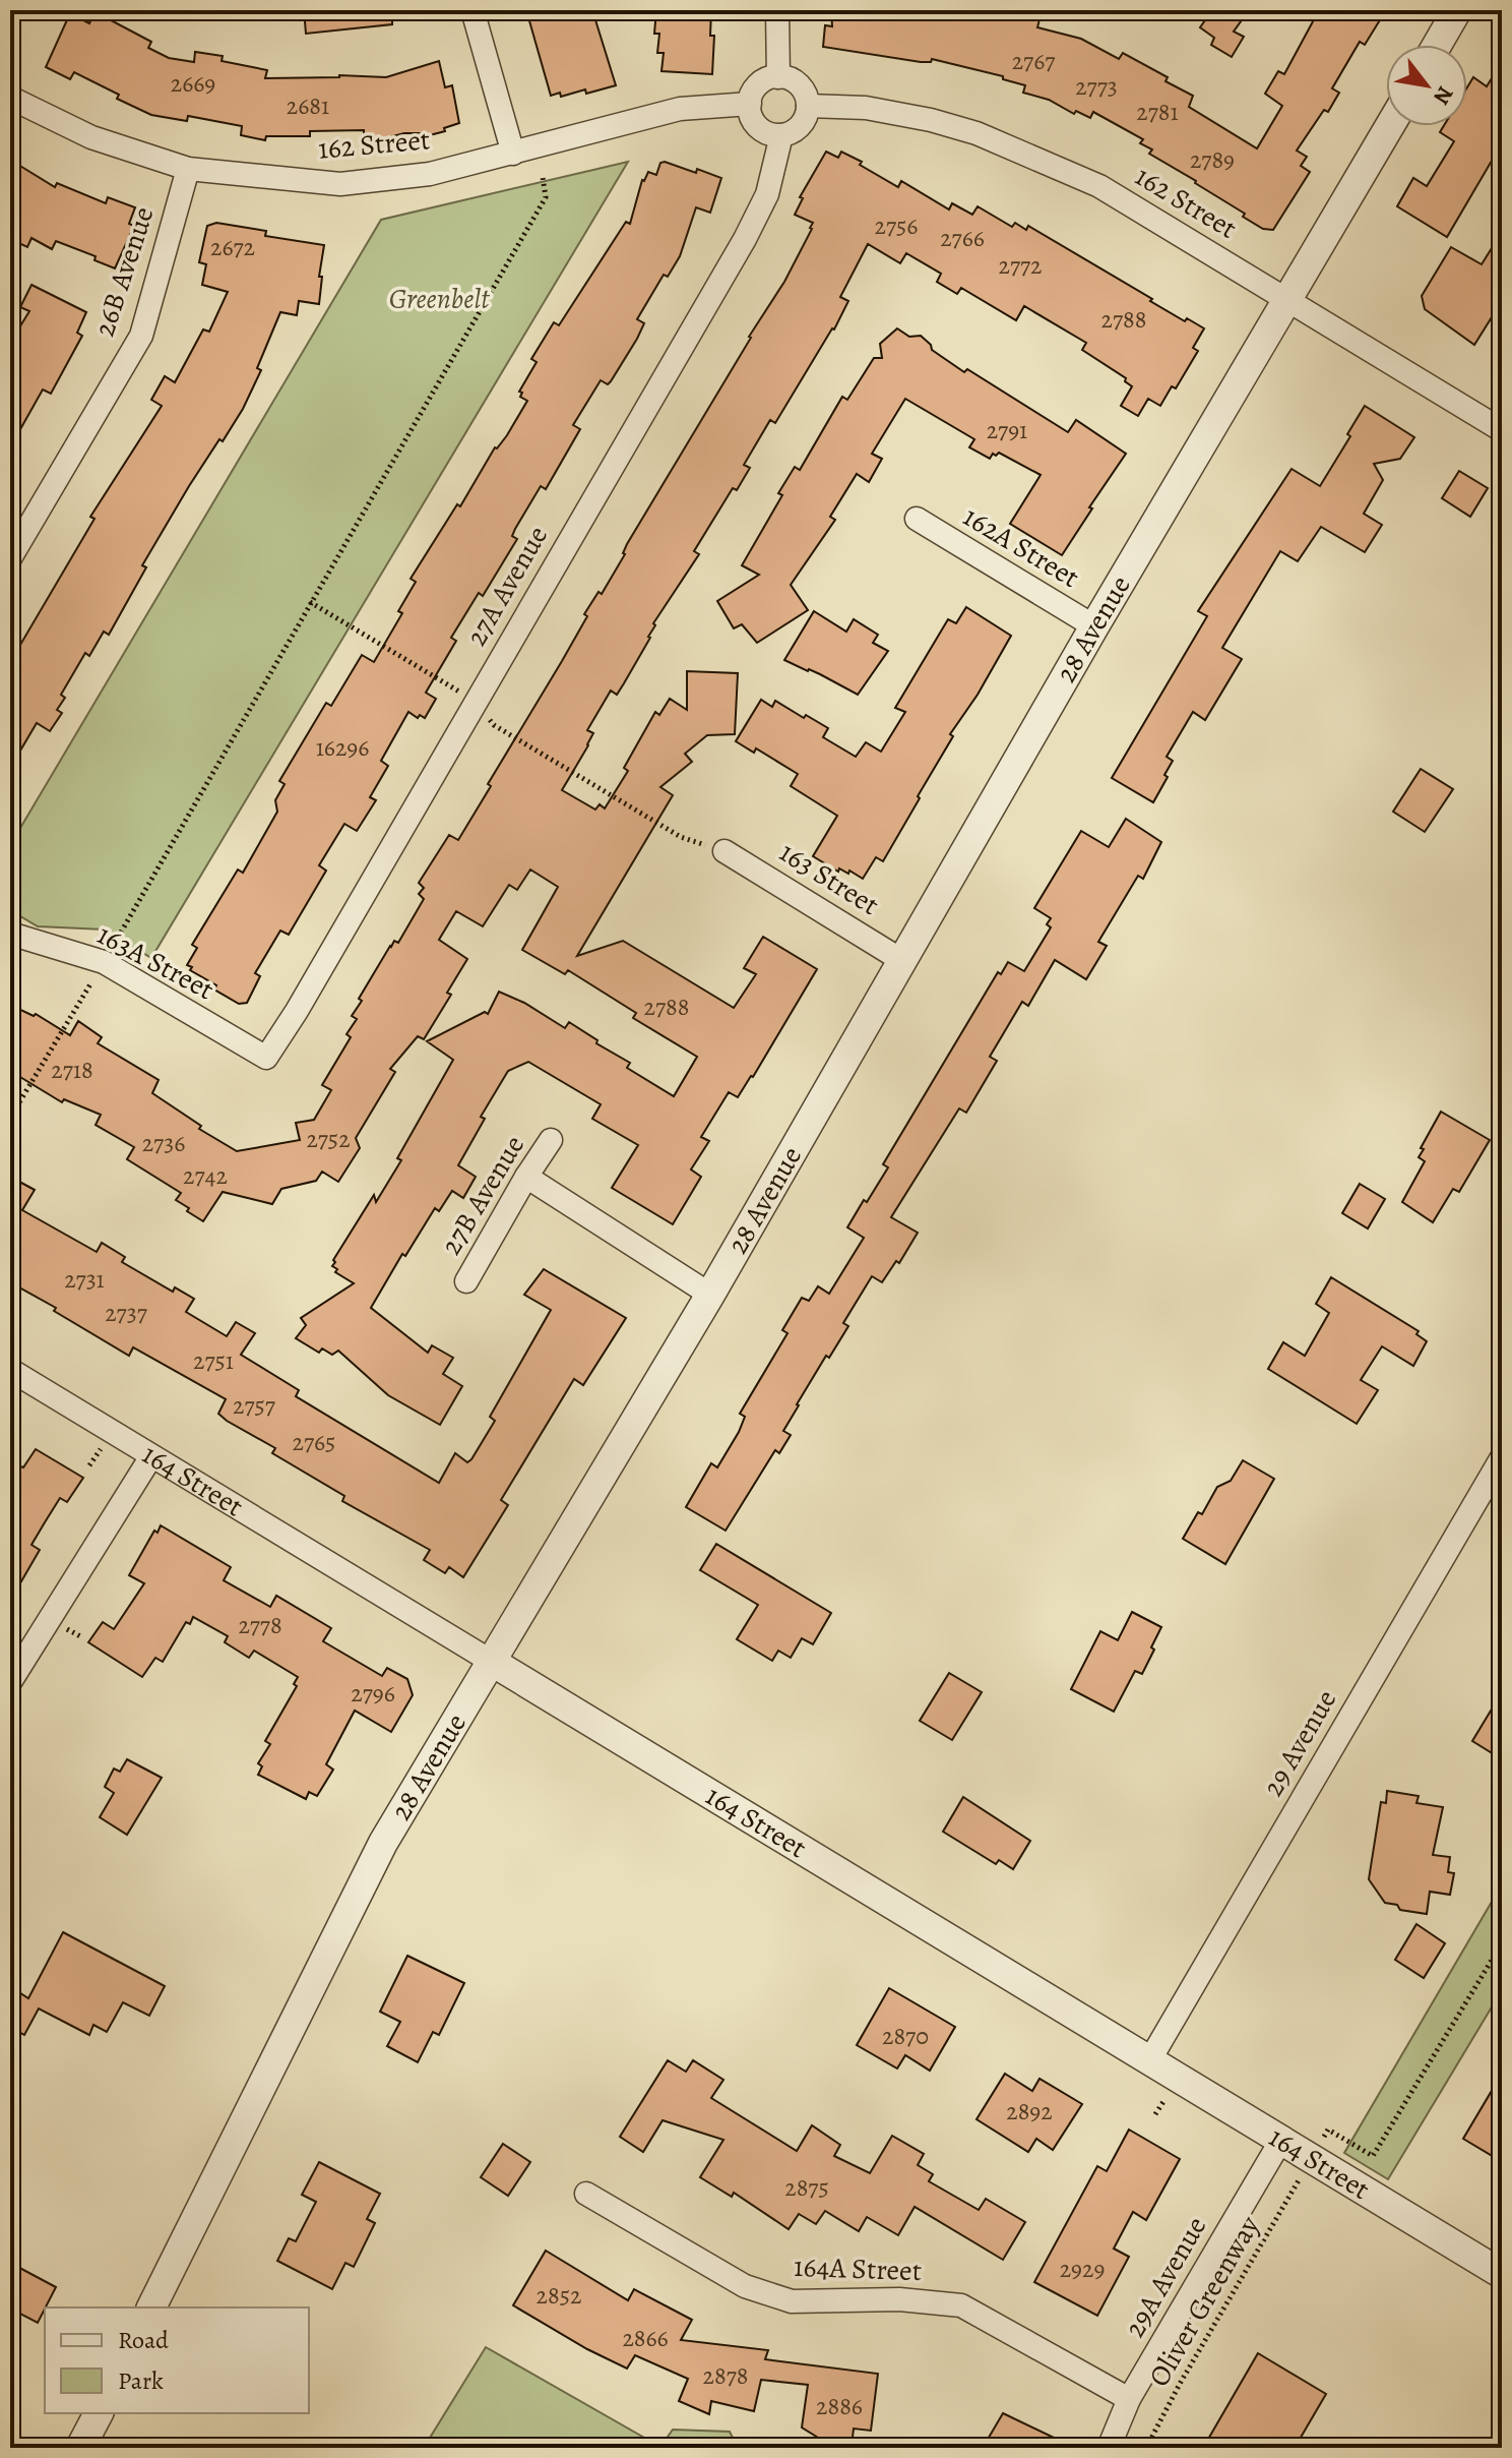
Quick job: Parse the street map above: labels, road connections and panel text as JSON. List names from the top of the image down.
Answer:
{
  "streets": {
    "street": [
      "162 Street",
      "26B Avenue",
      "162A Street",
      "27A Avenue",
      "28 Avenue",
      "163 Street",
      "163A Street",
      "27B Avenue",
      "164 Street",
      "29 Avenue",
      "164A Street",
      "29A Avenue"
    ],
    "path": ["Oliver Greenway"]
  },
  "crossings": [
    ["162 Street", "26B Avenue"],
    ["162 Street", "27A Avenue"],
    ["162 Street", "28 Avenue"],
    ["162A Street", "28 Avenue"],
    ["27A Avenue", "163A Street"],
    ["28 Avenue", "163 Street"],
    ["28 Avenue", "164 Street"],
    ["164 Street", "29 Avenue"],
    ["164 Street", "29A Avenue"],
    ["164A Street", "29A Avenue"]
  ],
  "parks": ["Greenbelt"],
  "house_numbers": [
    "2767",
    "2669",
    "2773",
    "2681",
    "2781",
    "2789",
    "2756",
    "2766",
    "2672",
    "2772",
    "2788",
    "2791",
    "16296",
    "2788",
    "2718",
    "2752",
    "2736",
    "2742",
    "2731",
    "2737",
    "2751",
    "2757",
    "2765",
    "2778",
    "2796",
    "2870",
    "2892",
    "2875",
    "2929",
    "2852",
    "2866",
    "2878",
    "2886"
  ],
  "legend": ["Road", "Park"],
  "north": "bottom right"
}
